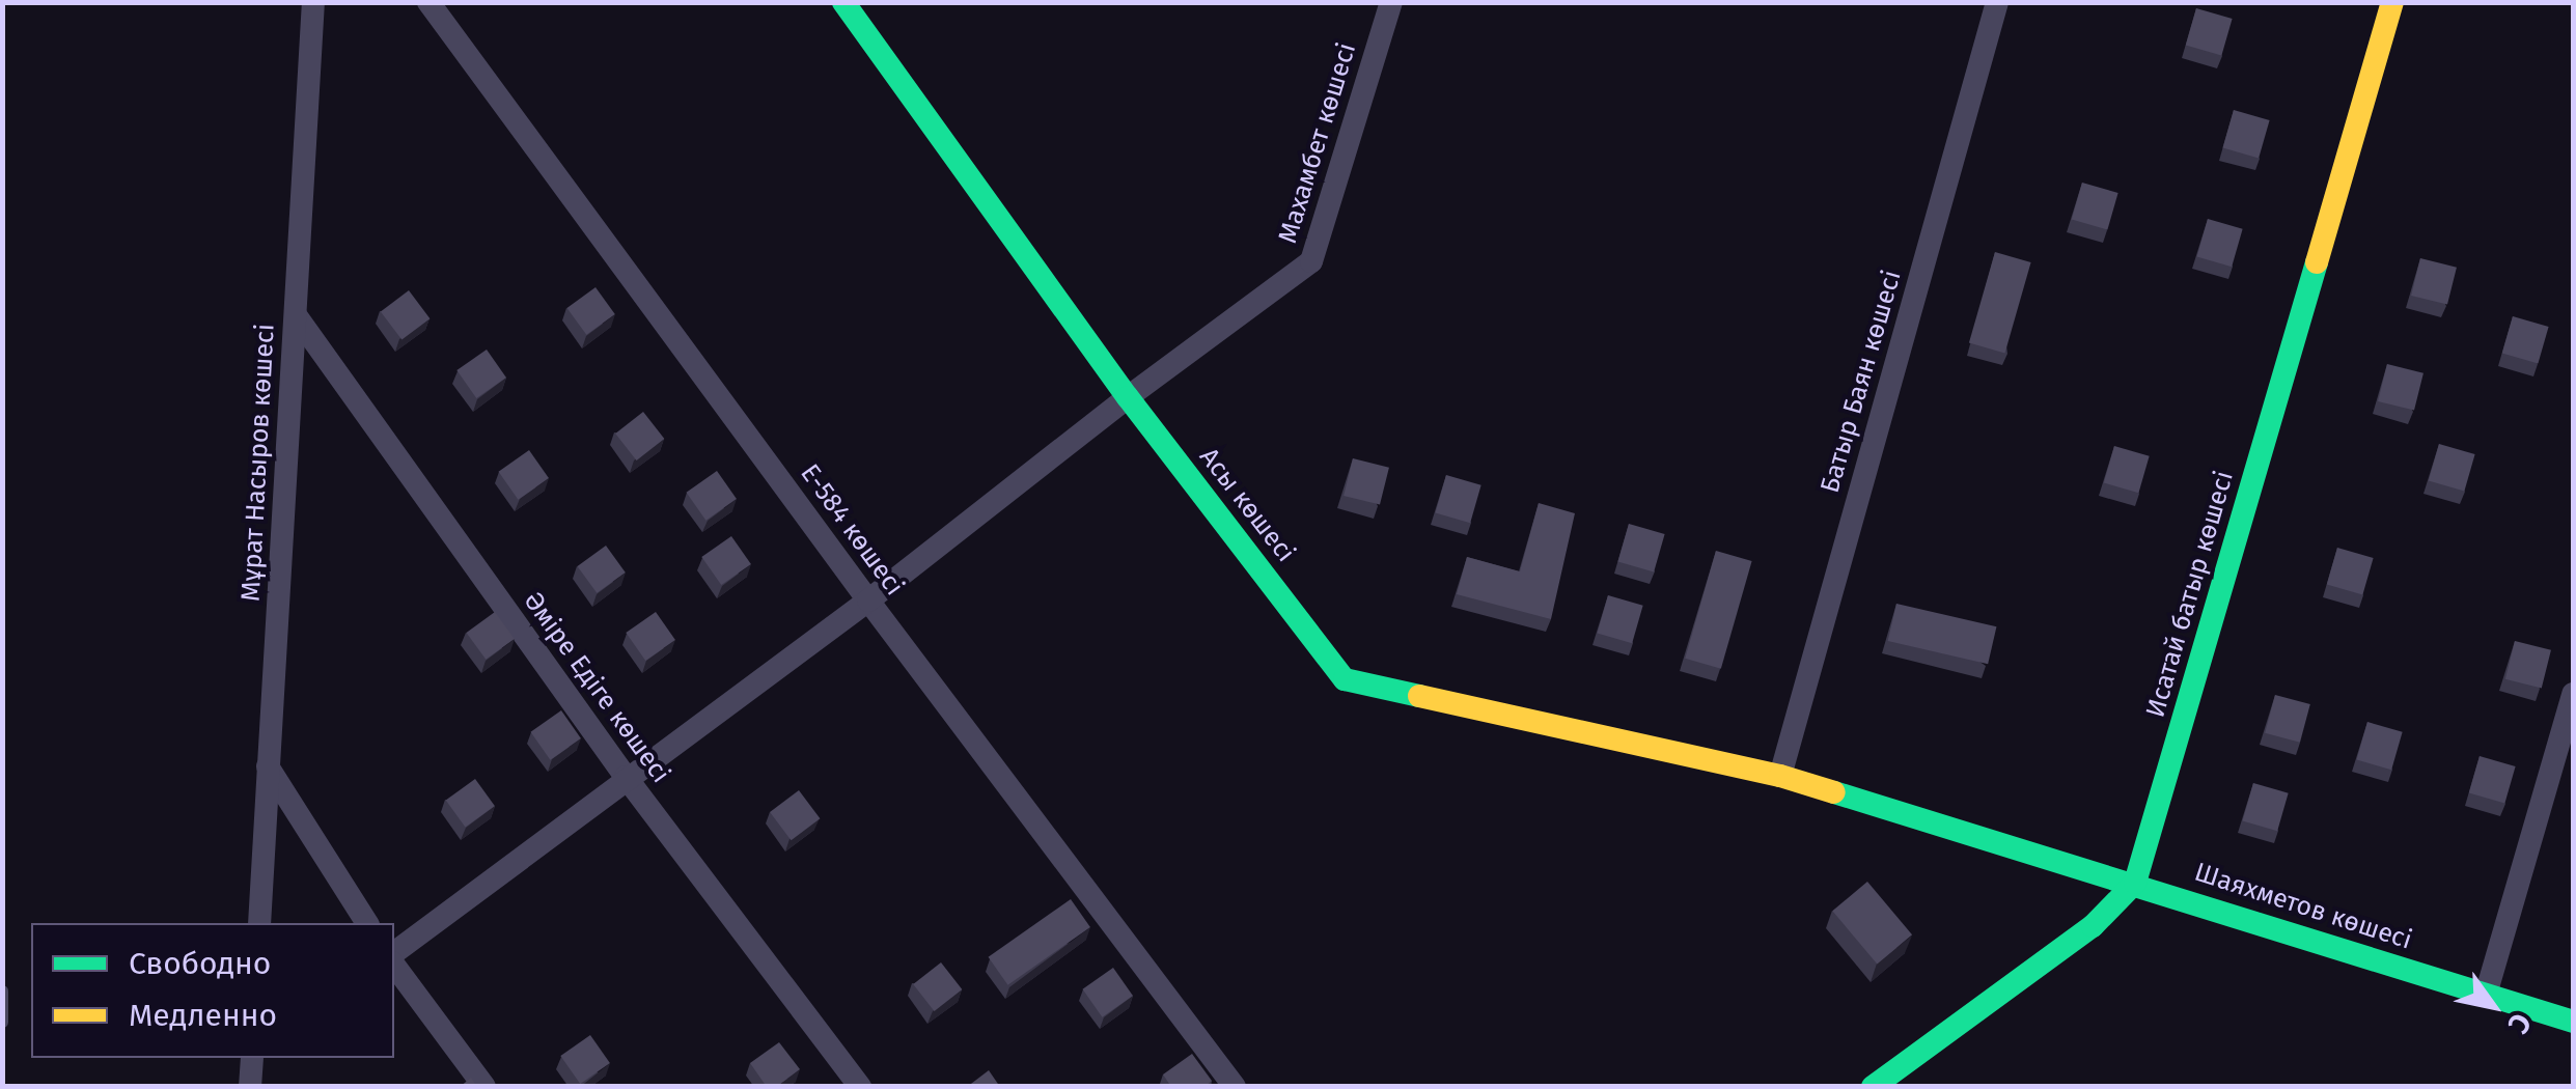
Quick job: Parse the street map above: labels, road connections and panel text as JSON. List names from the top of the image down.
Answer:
{
  "streets": {
    "street": [
      "Махамбет көшесі",
      "Батыр Баян көшесі",
      "Мұрат Насыров көшесі",
      "Асы көшесі",
      "Е-584 көшесі",
      "Исатай батыр көшесі",
      "Әміре Едіге көшесі",
      "Шаяхметов көшесі"
    ]
  },
  "crossings": [
    ["Махамбет көшесі", "Асы көшесі"],
    ["Махамбет көшесі", "Е-584 көшесі"],
    ["Махамбет көшесі", "Әміре Едіге көшесі"],
    ["Батыр Баян көшесі", "Асы көшесі"],
    ["Мұрат Насыров көшесі", "Әміре Едіге көшесі"],
    ["Асы көшесі", "Исатай батыр көшесі"],
    ["Асы көшесі", "Шаяхметов көшесі"],
    ["Исатай батыр көшесі", "Шаяхметов көшесі"]
  ],
  "legend": ["Свободно", "Медленно"],
  "north": "bottom right"
}
